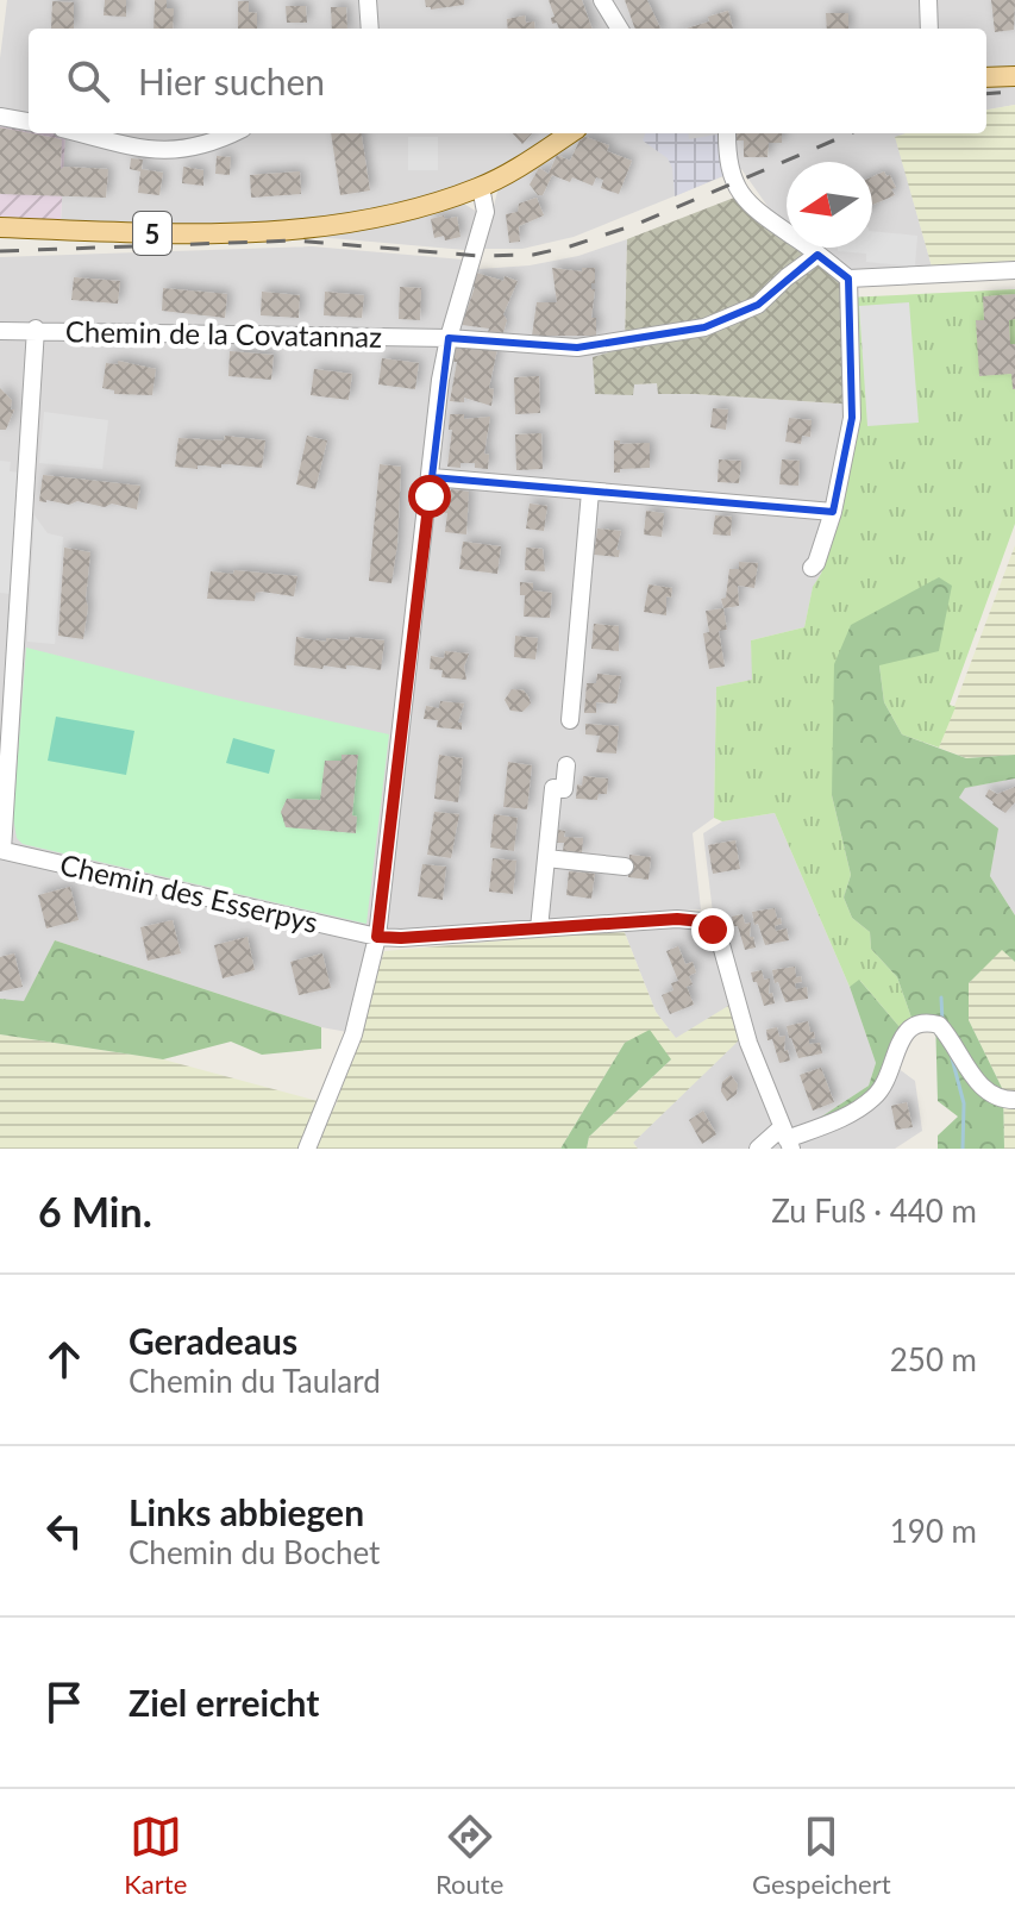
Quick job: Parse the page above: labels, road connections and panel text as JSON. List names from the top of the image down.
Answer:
{
  "streets": {
    "main road": ["5"],
    "street": ["Chemin de la Covatannaz", "Chemin des Esserpys"]
  },
  "north": "left",
  "page": {
    "search": "Hier suchen",
    "heading": ["6 Min.", "Zu Fuß · 440 m"],
    "list": [
      ["Geradeaus", "Chemin du Taulard", "250 m"],
      ["Links abbiegen", "Chemin du Bochet", "190 m"],
      "Ziel erreicht"
    ],
    "nav": ["Karte", "Route", "Gespeichert"]
  }
}
